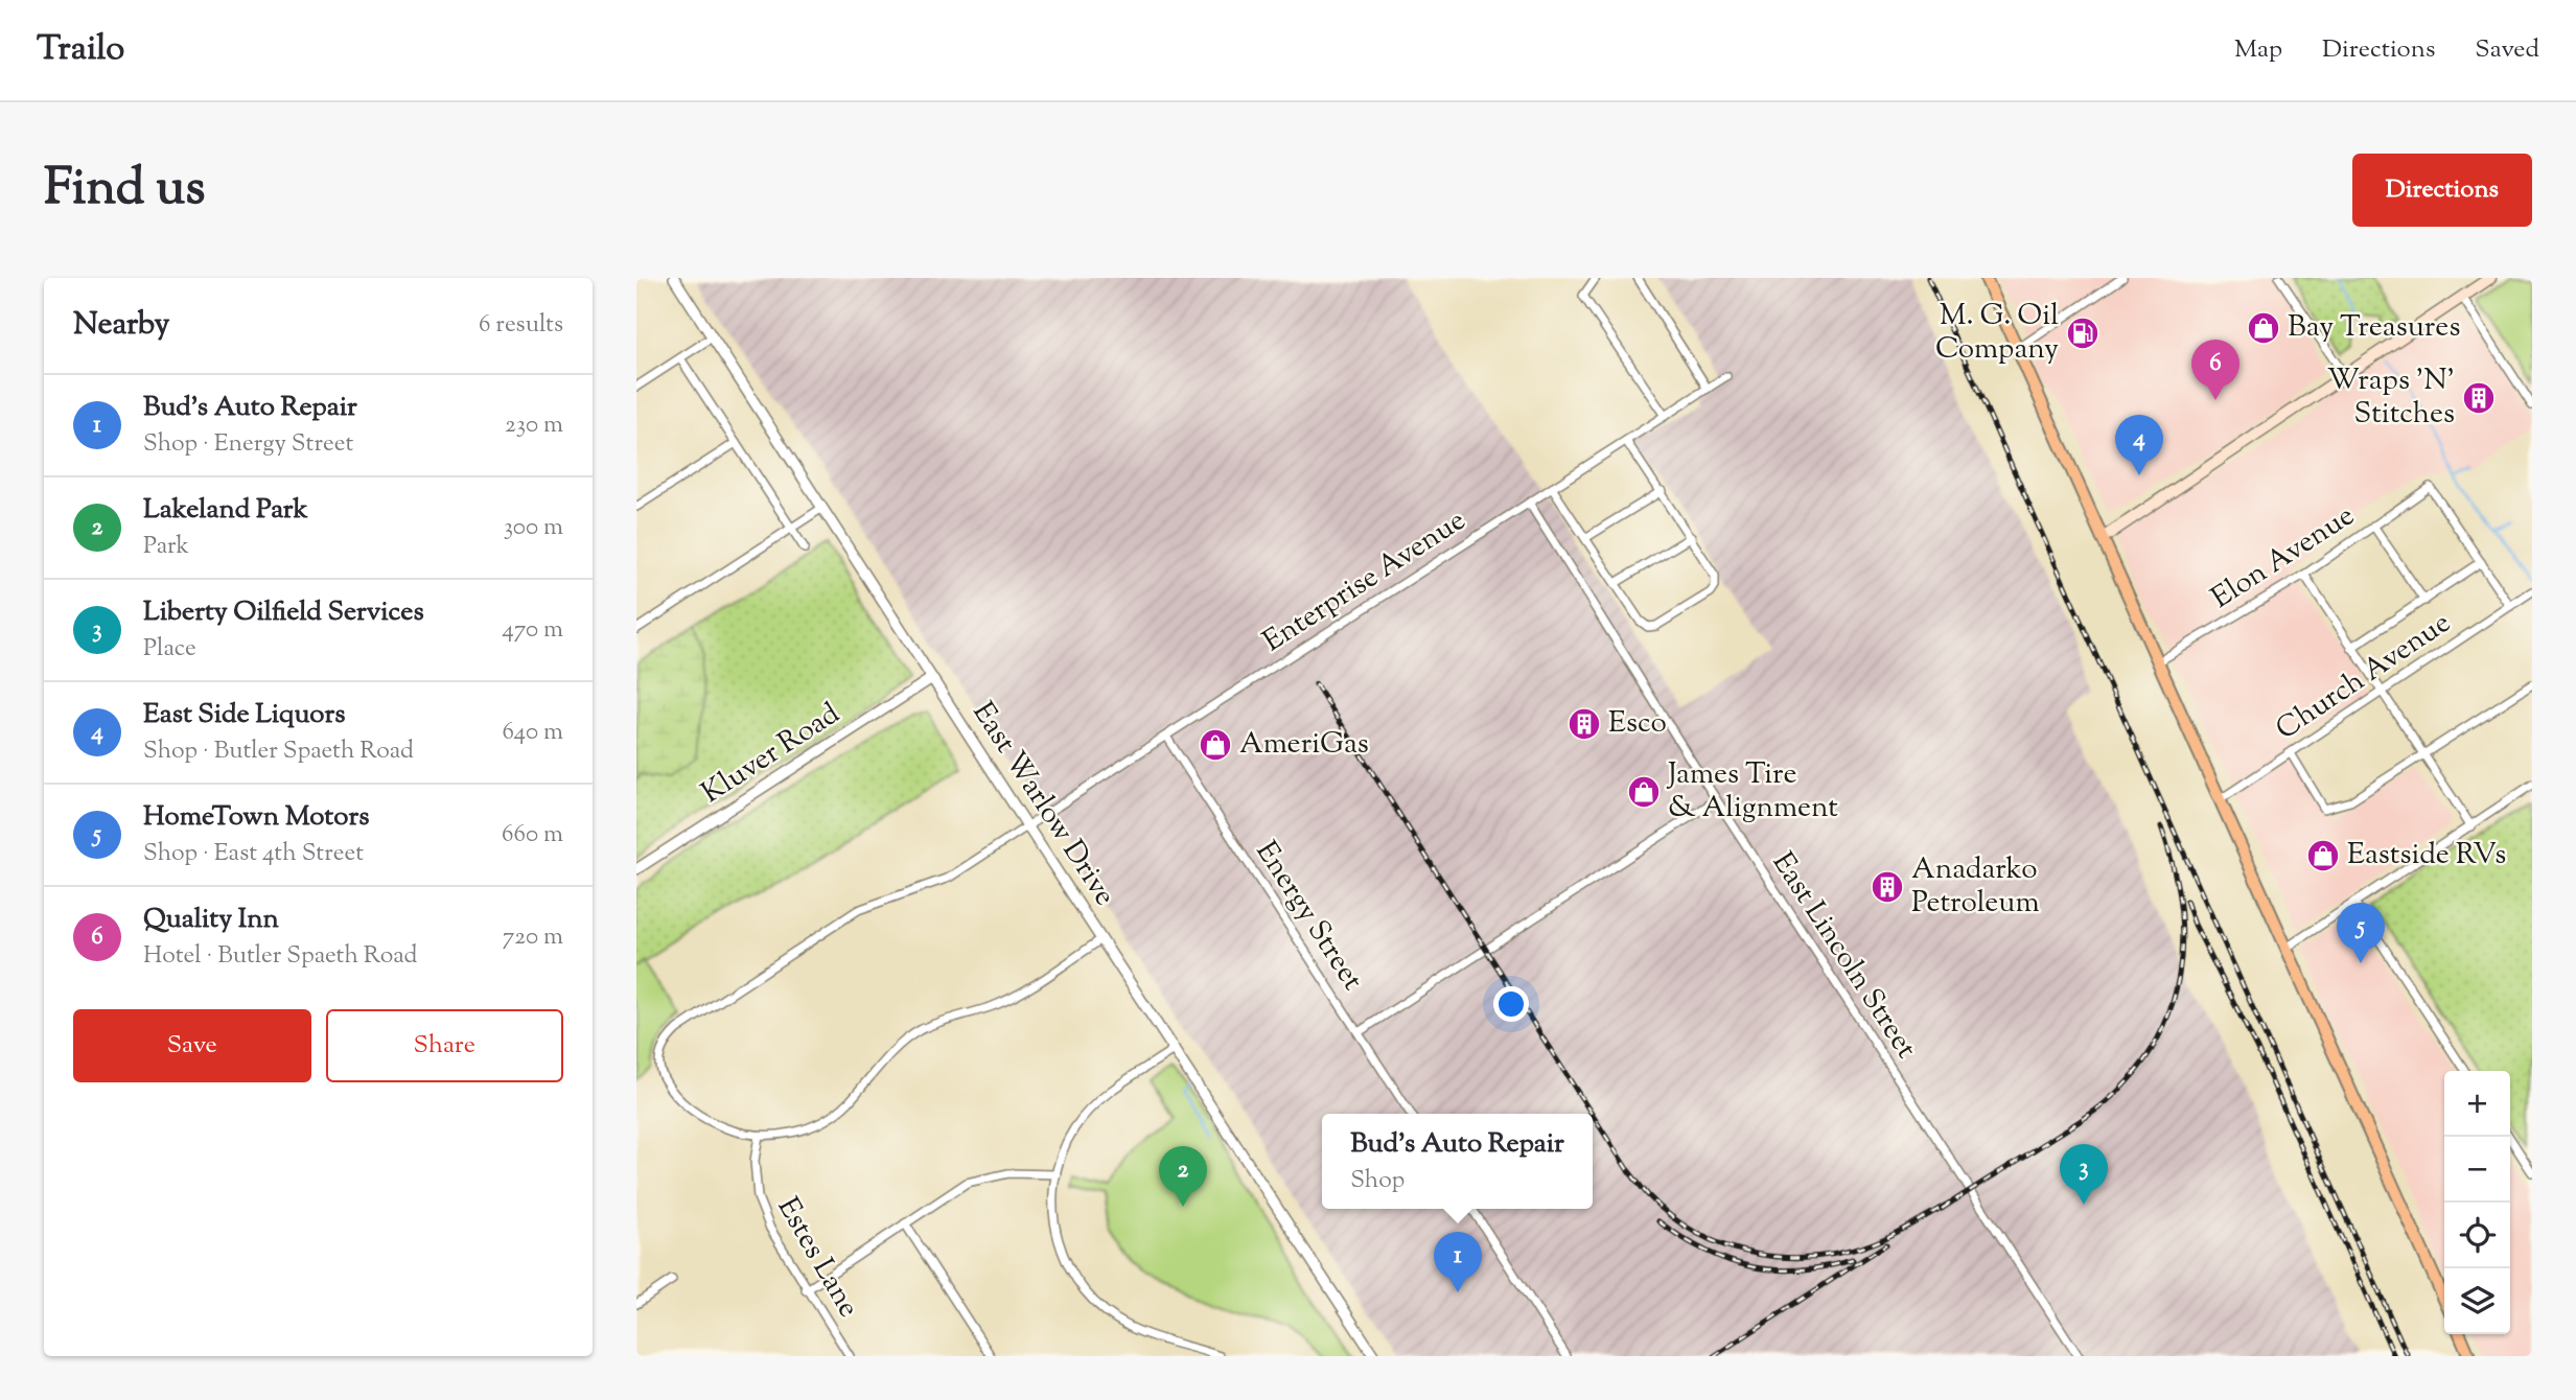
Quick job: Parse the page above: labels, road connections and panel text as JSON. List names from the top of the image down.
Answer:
{
  "streets": {
    "street": [
      "Elon Avenue",
      "Enterprise Avenue",
      "Church Avenue",
      "Kluver Road",
      "East Warlow Drive",
      "Energy Street",
      "East Lincoln Street",
      "Estes Lane"
    ]
  },
  "crossings": [
    ["Enterprise Avenue", "East Warlow Drive"],
    ["Enterprise Avenue", "Energy Street"],
    ["Enterprise Avenue", "East Lincoln Street"],
    ["Enterprise Avenue", "Estes Lane"],
    ["Kluver Road", "East Warlow Drive"]
  ],
  "places": {
    "shop": [
      "Bay Treasures",
      "AmeriGas",
      "James Tire & Alignment",
      "Eastside RVs"
    ],
    "fuel station": ["M. G. Oil Company"],
    "building": ["Wraps 'N' Stitches", "Esco", "Anadarko Petroleum"]
  },
  "page": {
    "header": "Trailo",
    "nav": ["Map", "Directions", "Saved"],
    "title": "Find us",
    "buttons": [
      "Directions",
      ["Save", "Share"]
    ],
    "heading": ["Nearby", "6 results"],
    "pins": [
      "6",
      "4",
      "5",
      "3",
      "2",
      "1"
    ],
    "list": [
      {
        "mark": "1",
        "name": "Bud's Auto Repair",
        "note": "Shop · Energy Street",
        "value": "230 m"
      },
      {
        "mark": "2",
        "name": "Lakeland Park",
        "note": "Park",
        "value": "300 m"
      },
      {
        "mark": "3",
        "name": "Liberty Oilfield Services",
        "note": "Place",
        "value": "470 m"
      },
      {
        "mark": "4",
        "name": "East Side Liquors",
        "note": "Shop · Butler Spaeth Road",
        "value": "640 m"
      },
      {
        "mark": "5",
        "name": "HomeTown Motors",
        "note": "Shop · East 4th Street",
        "value": "660 m"
      },
      {
        "mark": "6",
        "name": "Quality Inn",
        "note": "Hotel · Butler Spaeth Road",
        "value": "720 m"
      }
    ],
    "map_buttons": ["+", "−"],
    "popup": ["Bud's Auto Repair", "Shop"]
  }
}
